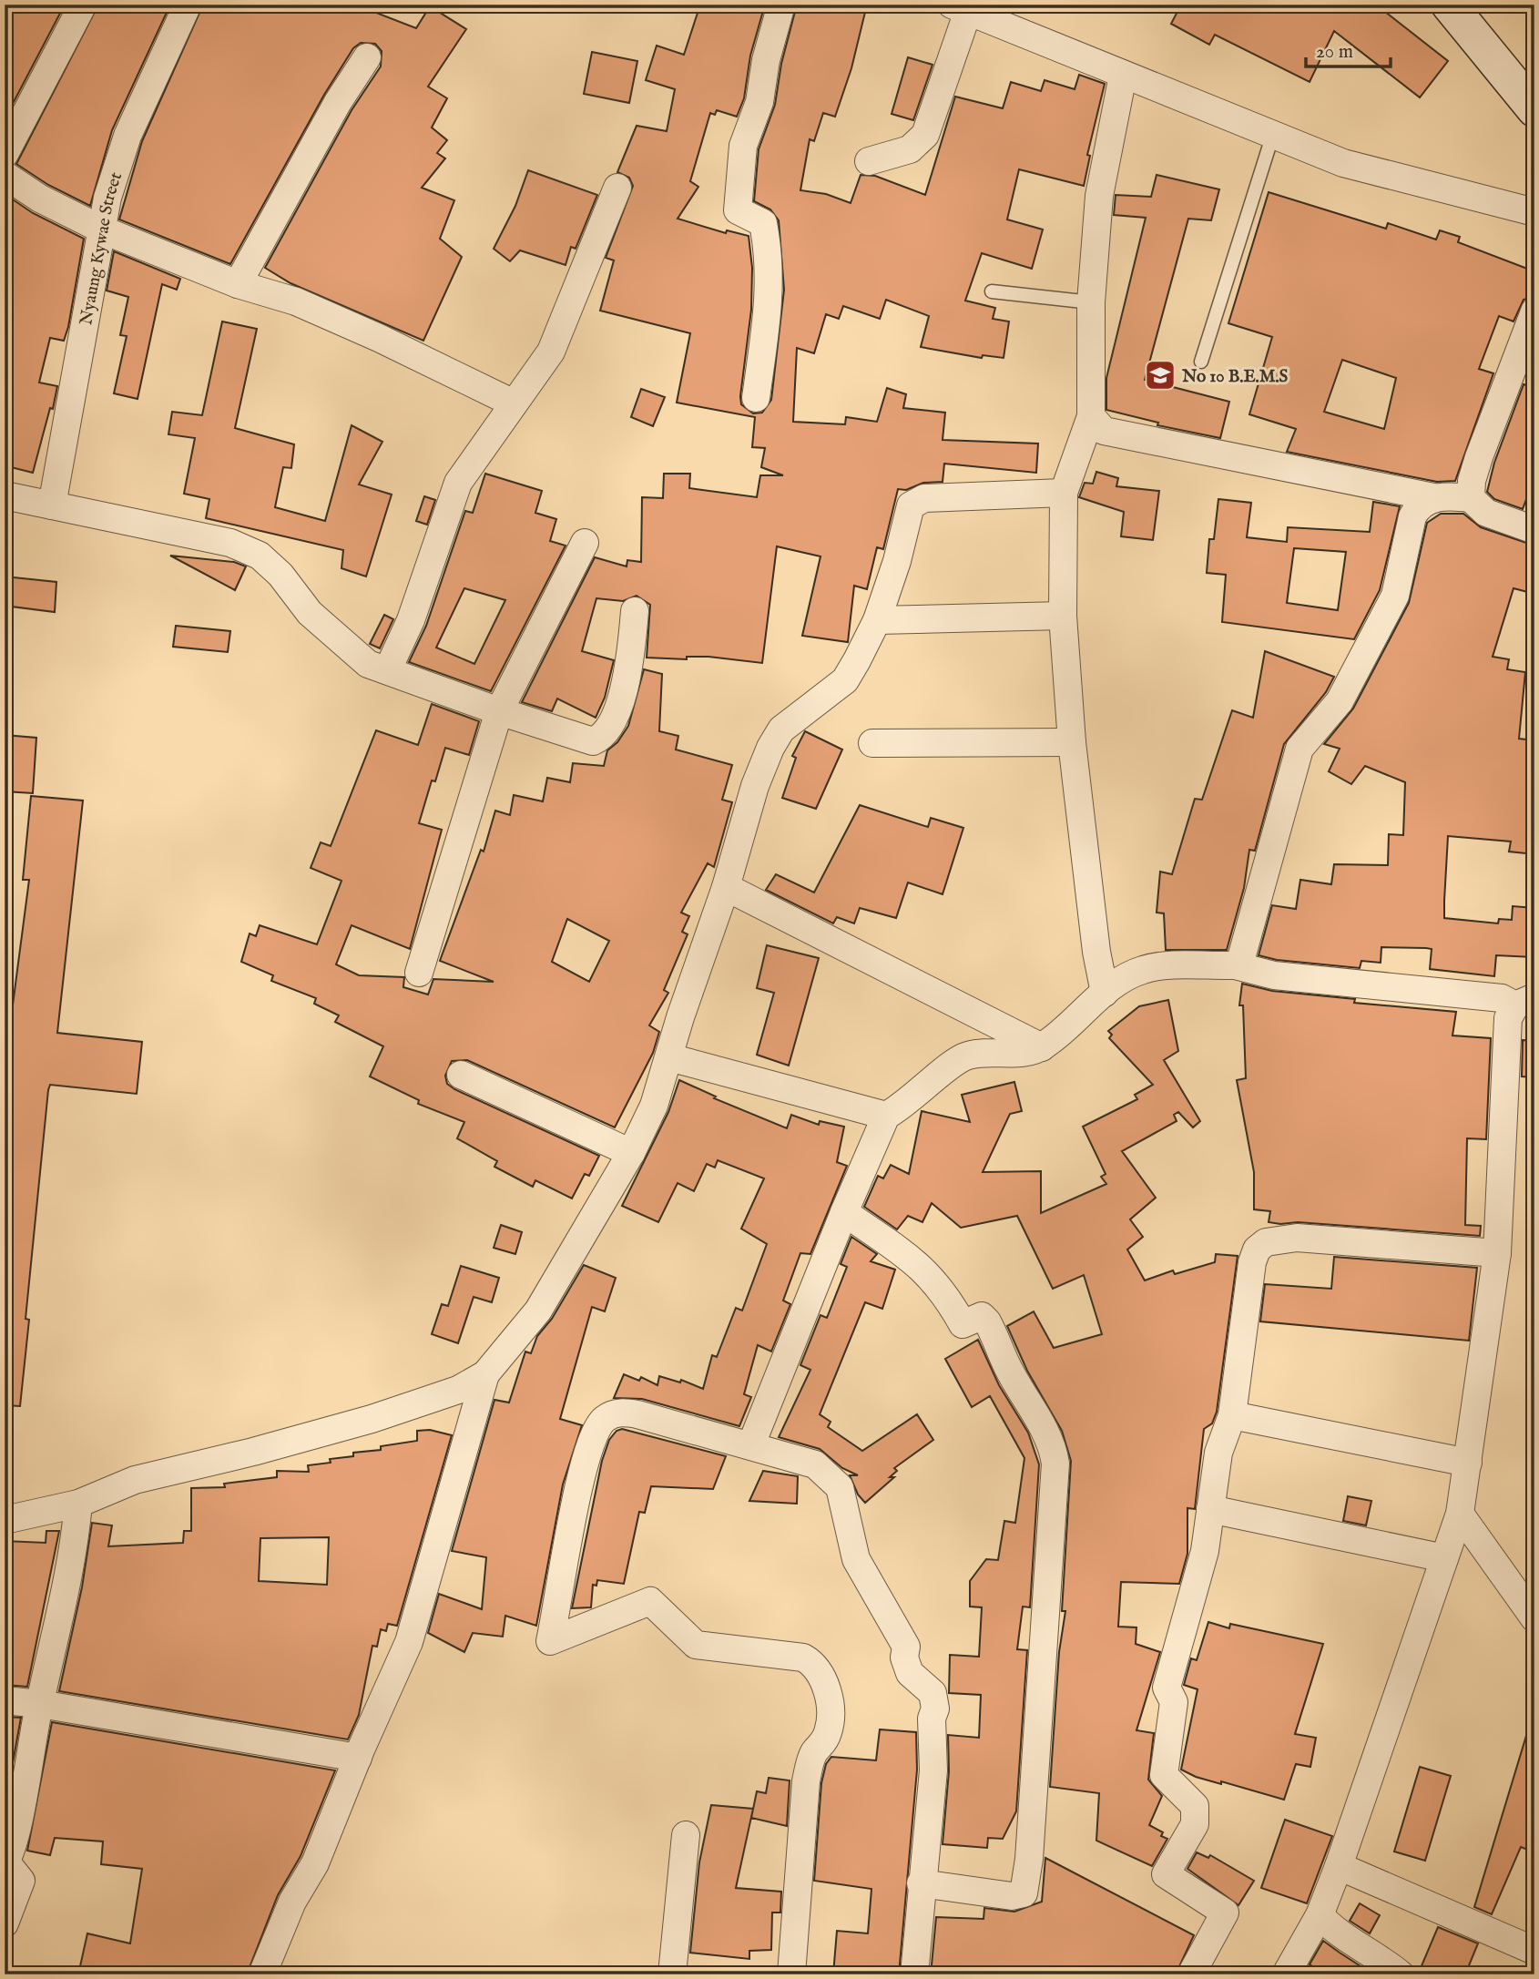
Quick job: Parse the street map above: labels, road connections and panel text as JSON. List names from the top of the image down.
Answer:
{
  "streets": {
    "street": ["Nyaung Kywae Street"]
  },
  "places": {
    "school or university": ["No 10 B.E.M.S"]
  },
  "scale_bar": "20 m"
}
